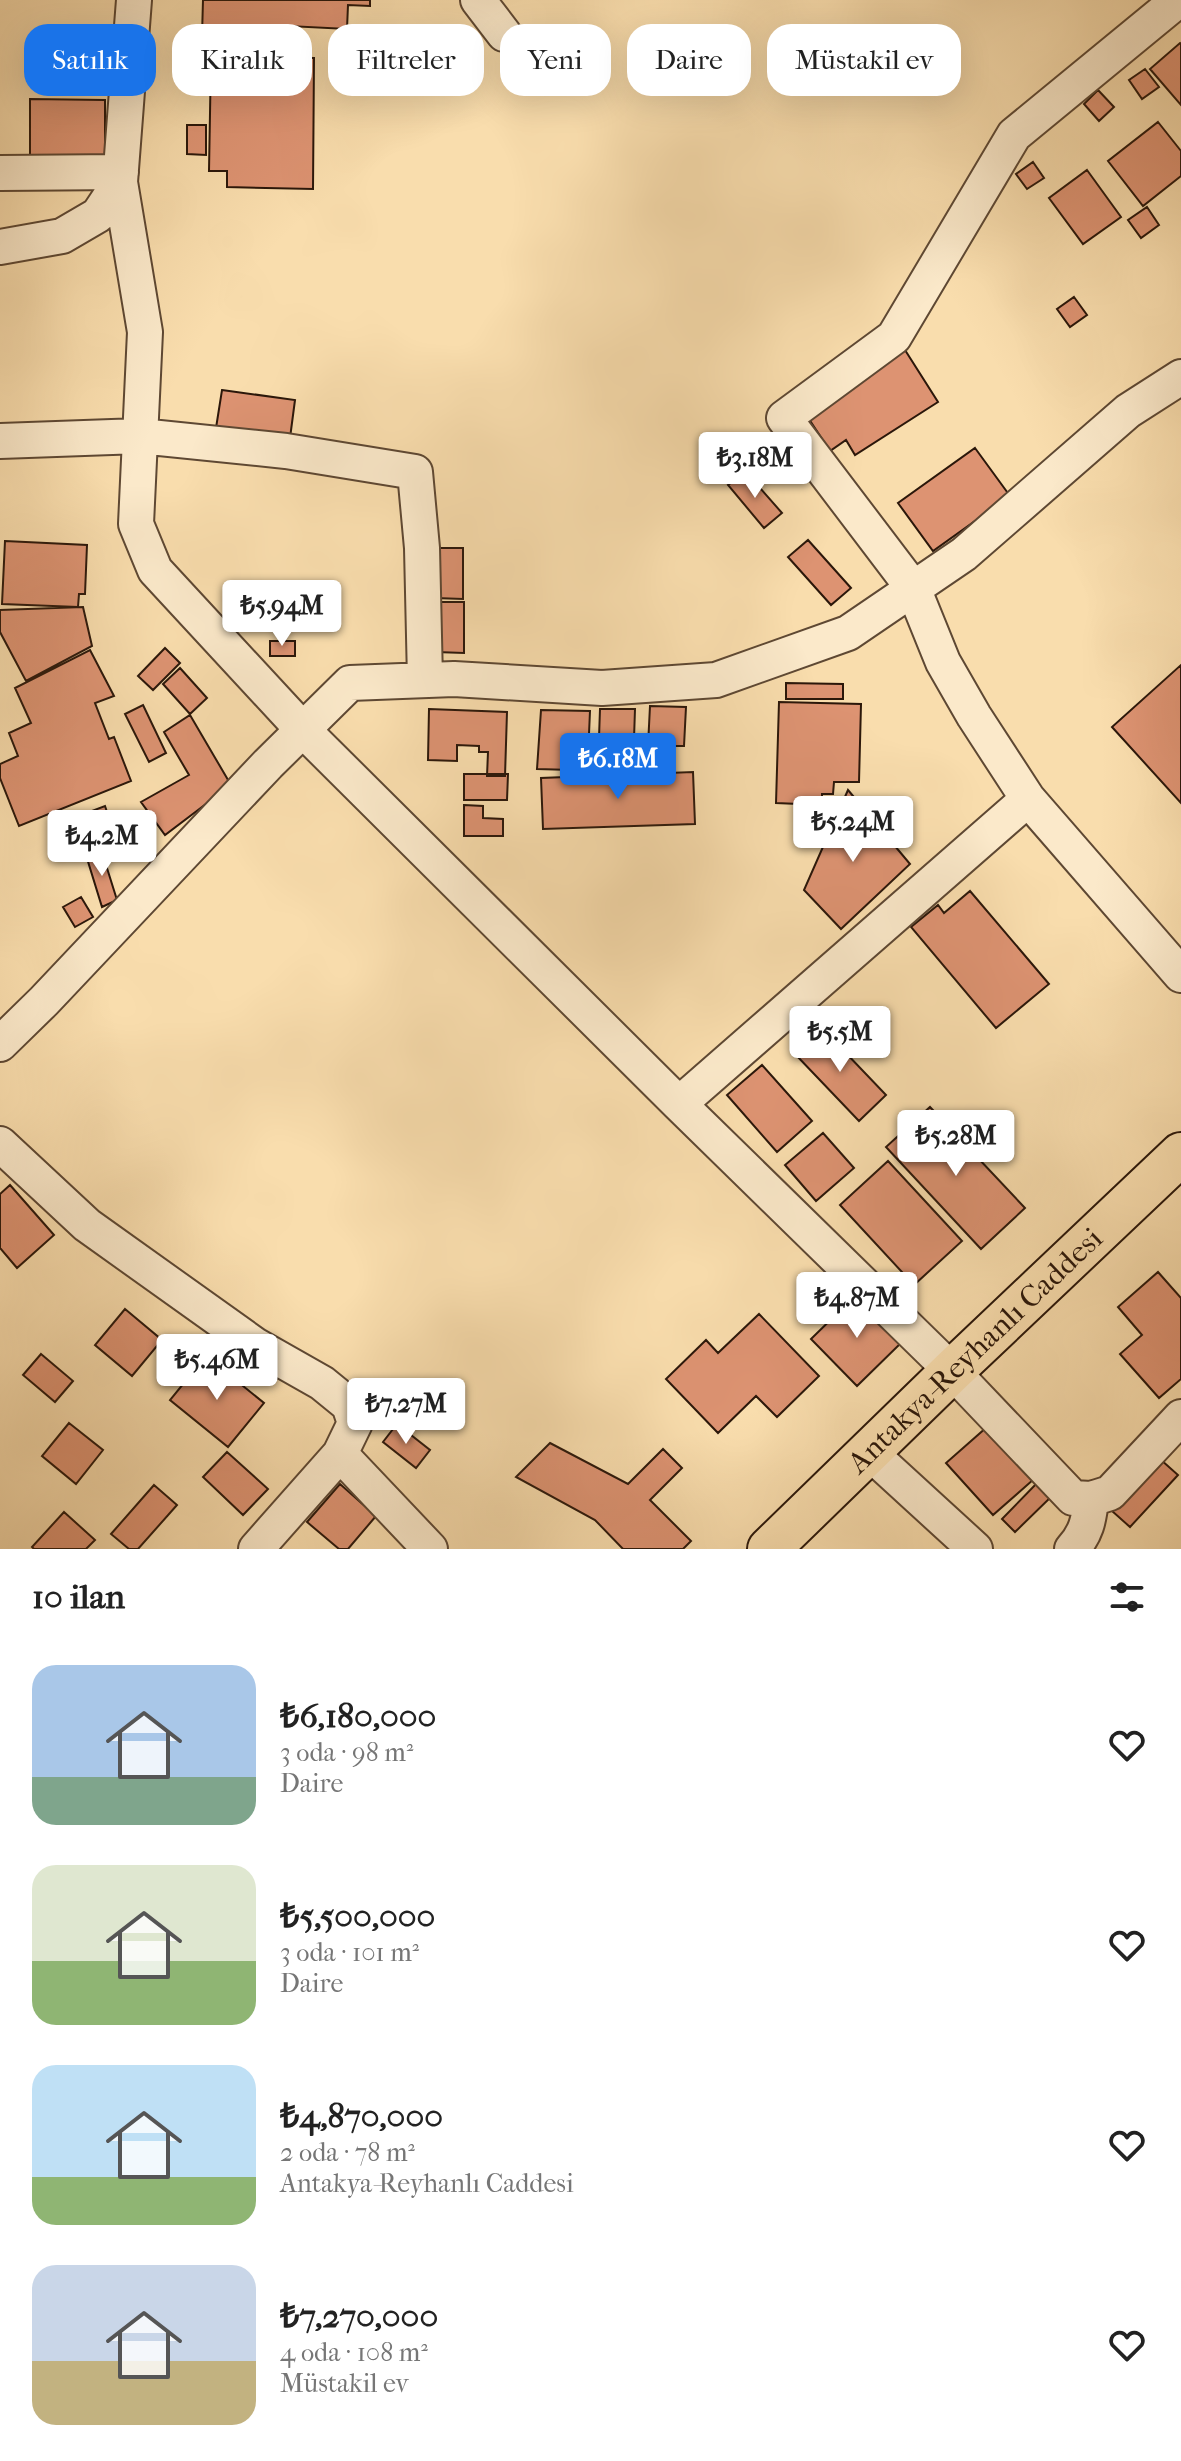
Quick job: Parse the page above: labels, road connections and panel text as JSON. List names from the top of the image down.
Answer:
{
  "streets": {
    "main road": ["Antakya-Reyhanlı Caddesi"]
  },
  "page": {
    "chip": [
      "Satılık",
      "Kiralık",
      "Filtreler",
      "Yeni",
      "Daire",
      "Müstakil ev"
    ],
    "price": [
      "₺3.18M",
      "₺5.94M",
      "₺6.18M",
      "₺5.24M",
      "₺4.2M",
      "₺5.5M",
      "₺5.28M",
      "₺4.87M",
      "₺5.46M",
      "₺7.27M"
    ],
    "heading": "10 ilan",
    "list": [
      {
        "name": "₺6,180,000",
        "note": "3 oda · 98 m² · Daire"
      },
      {
        "name": "₺5,500,000",
        "note": "3 oda · 101 m² · Daire"
      },
      {
        "name": "₺4,870,000",
        "note": "2 oda · 78 m² · Antakya-Reyhanlı Caddesi"
      },
      {
        "name": "₺7,270,000",
        "note": "4 oda · 108 m² · Müstakil ev"
      }
    ]
  }
}
